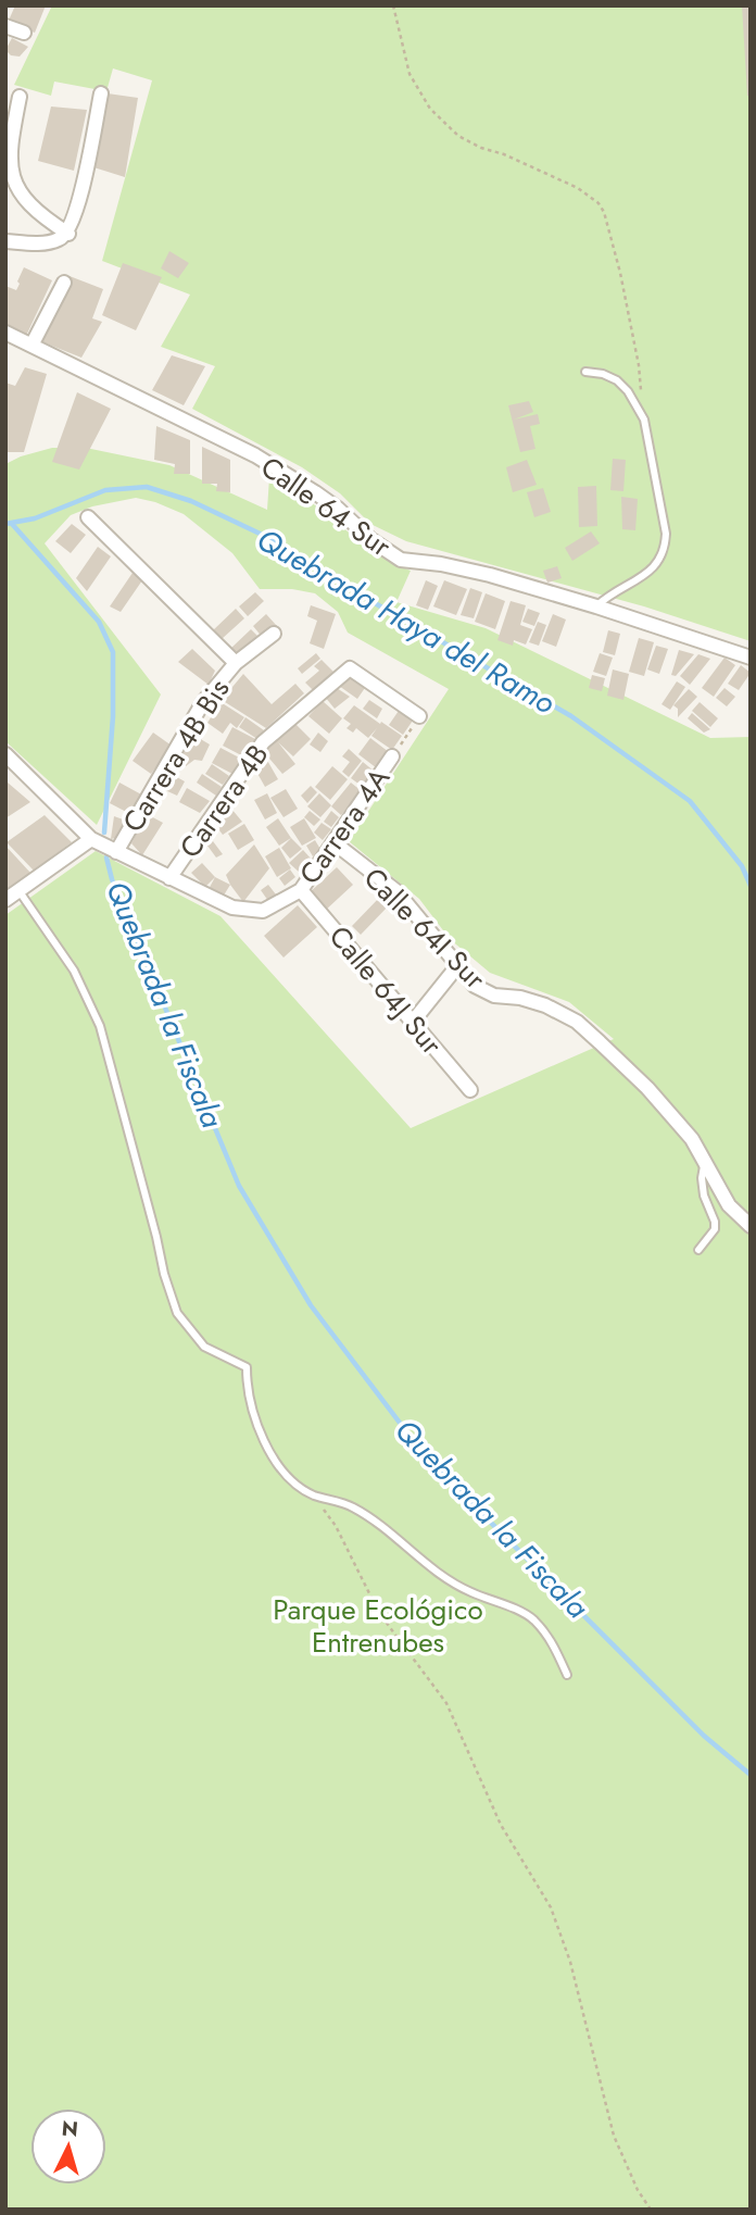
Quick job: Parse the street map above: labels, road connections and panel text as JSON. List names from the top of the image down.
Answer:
{
  "streets": {
    "street": [
      "Calle 64 Sur",
      "Carrera 4B Bis",
      "Carrera 4B",
      "Carrera 4A",
      "Calle 64I Sur",
      "Calle 64J Sur"
    ]
  },
  "crossings": [
    ["Carrera 4B", "Carrera 4A"],
    ["Carrera 4A", "Calle 64I Sur"],
    ["Carrera 4A", "Calle 64J Sur"]
  ],
  "water": ["Quebrada Haya del Ramo", "Quebrada la Fiscala"],
  "parks": ["Parque Ecológico Entrenubes"],
  "north": "top"
}
